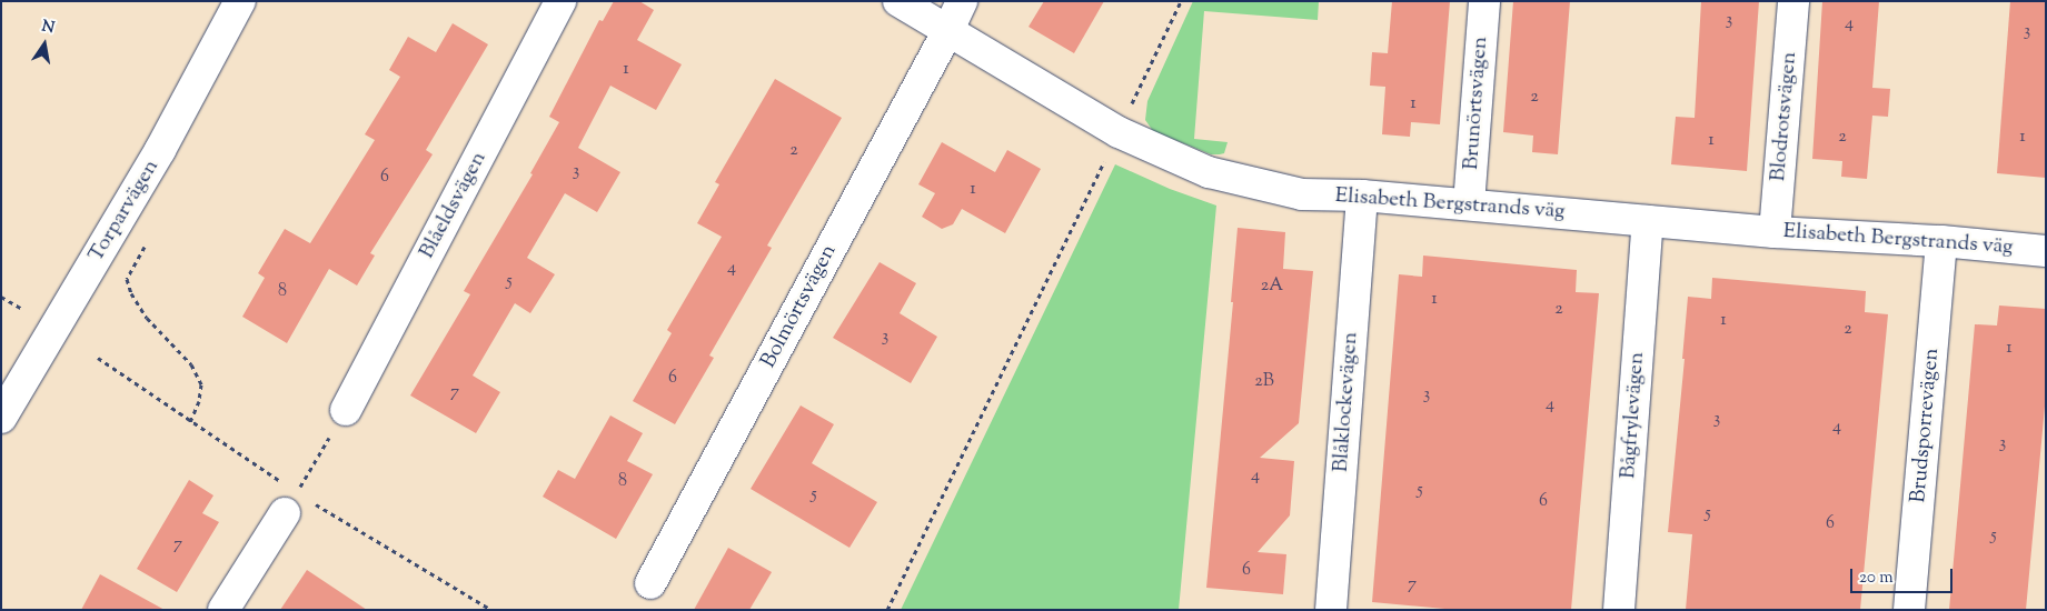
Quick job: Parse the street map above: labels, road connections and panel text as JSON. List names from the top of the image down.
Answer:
{
  "streets": {
    "street": [
      "Brunörtsvägen",
      "Blodrotsvägen",
      "Elisabeth Bergstrands väg",
      "Blåeldsvägen",
      "Torparvägen",
      "Bolmörtsvägen",
      "Blåklockevägen",
      "Bågfrylevägen",
      "Brudsporrevägen"
    ]
  },
  "crossings": [
    ["Brunörtsvägen", "Elisabeth Bergstrands väg"],
    ["Blodrotsvägen", "Elisabeth Bergstrands väg"],
    ["Elisabeth Bergstrands väg", "Bolmörtsvägen"],
    ["Elisabeth Bergstrands väg", "Blåklockevägen"],
    ["Elisabeth Bergstrands väg", "Bågfrylevägen"],
    ["Elisabeth Bergstrands väg", "Brudsporrevägen"]
  ],
  "house_numbers": [
    "3",
    "4",
    "3",
    "1",
    "2",
    "1",
    "2",
    "1",
    "1",
    "2",
    "3",
    "6",
    "1",
    "4",
    "5",
    "2A",
    "8",
    "1",
    "2",
    "1",
    "2",
    "3",
    "1",
    "6",
    "2B",
    "7",
    "3",
    "4",
    "3",
    "4",
    "3",
    "4",
    "8",
    "5",
    "5",
    "6",
    "5",
    "6",
    "5",
    "7",
    "6",
    "7"
  ],
  "scale_bar": "20 m",
  "north": "top"
}
